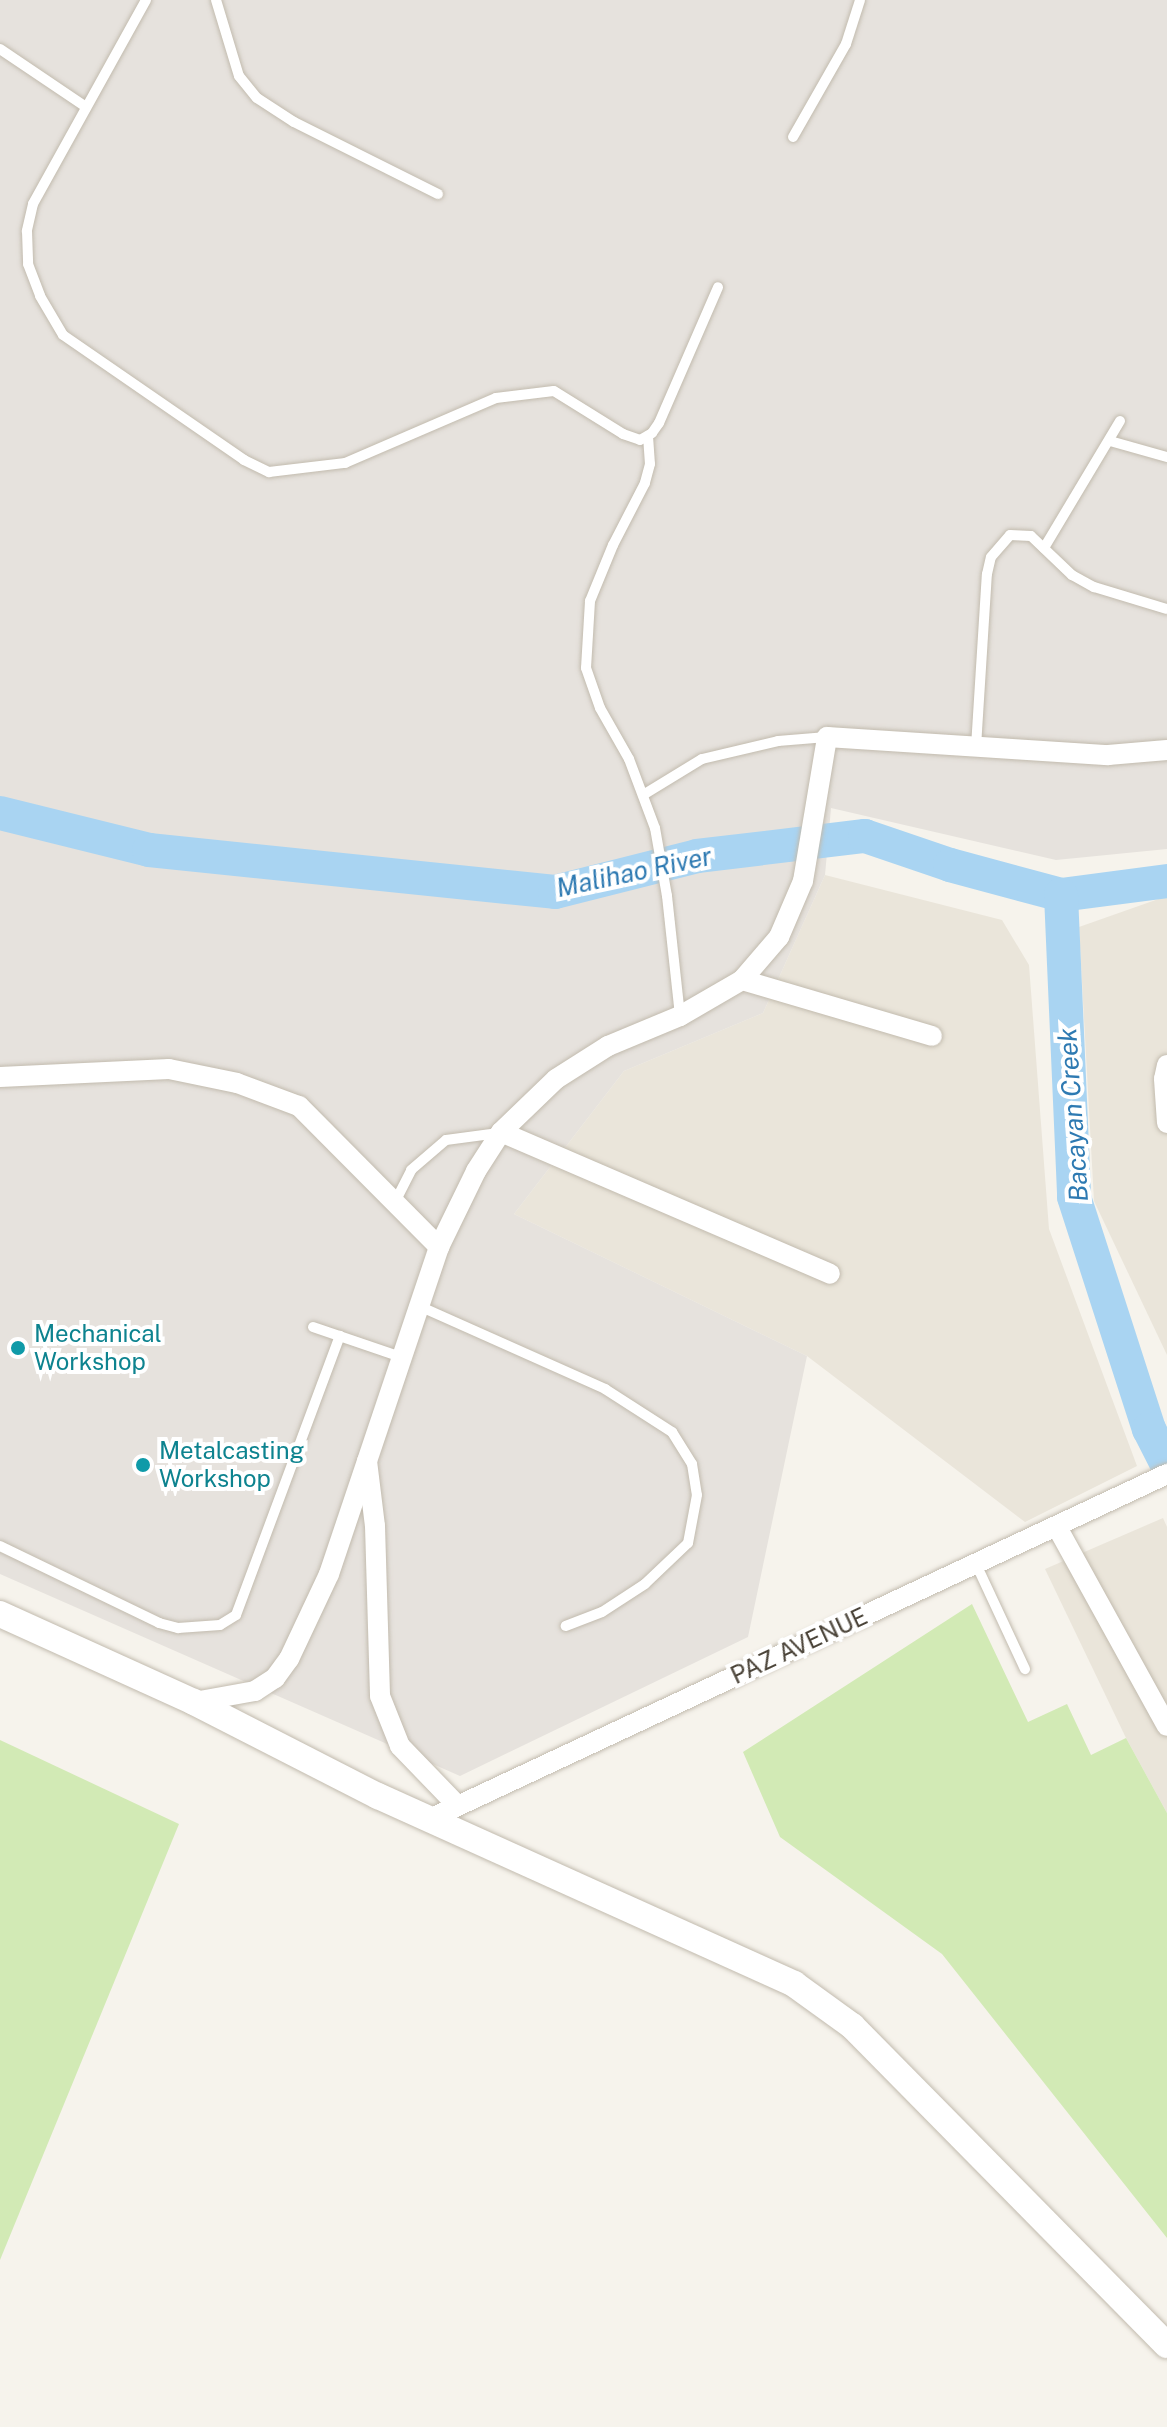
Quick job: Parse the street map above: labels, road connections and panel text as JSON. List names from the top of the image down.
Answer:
{
  "streets": {
    "street": ["PAZ AVENUE"]
  },
  "water": ["Malihao River", "Bacayan Creek"],
  "places": ["Mechanical Workshop", "Metalcasting Workshop"]
}
